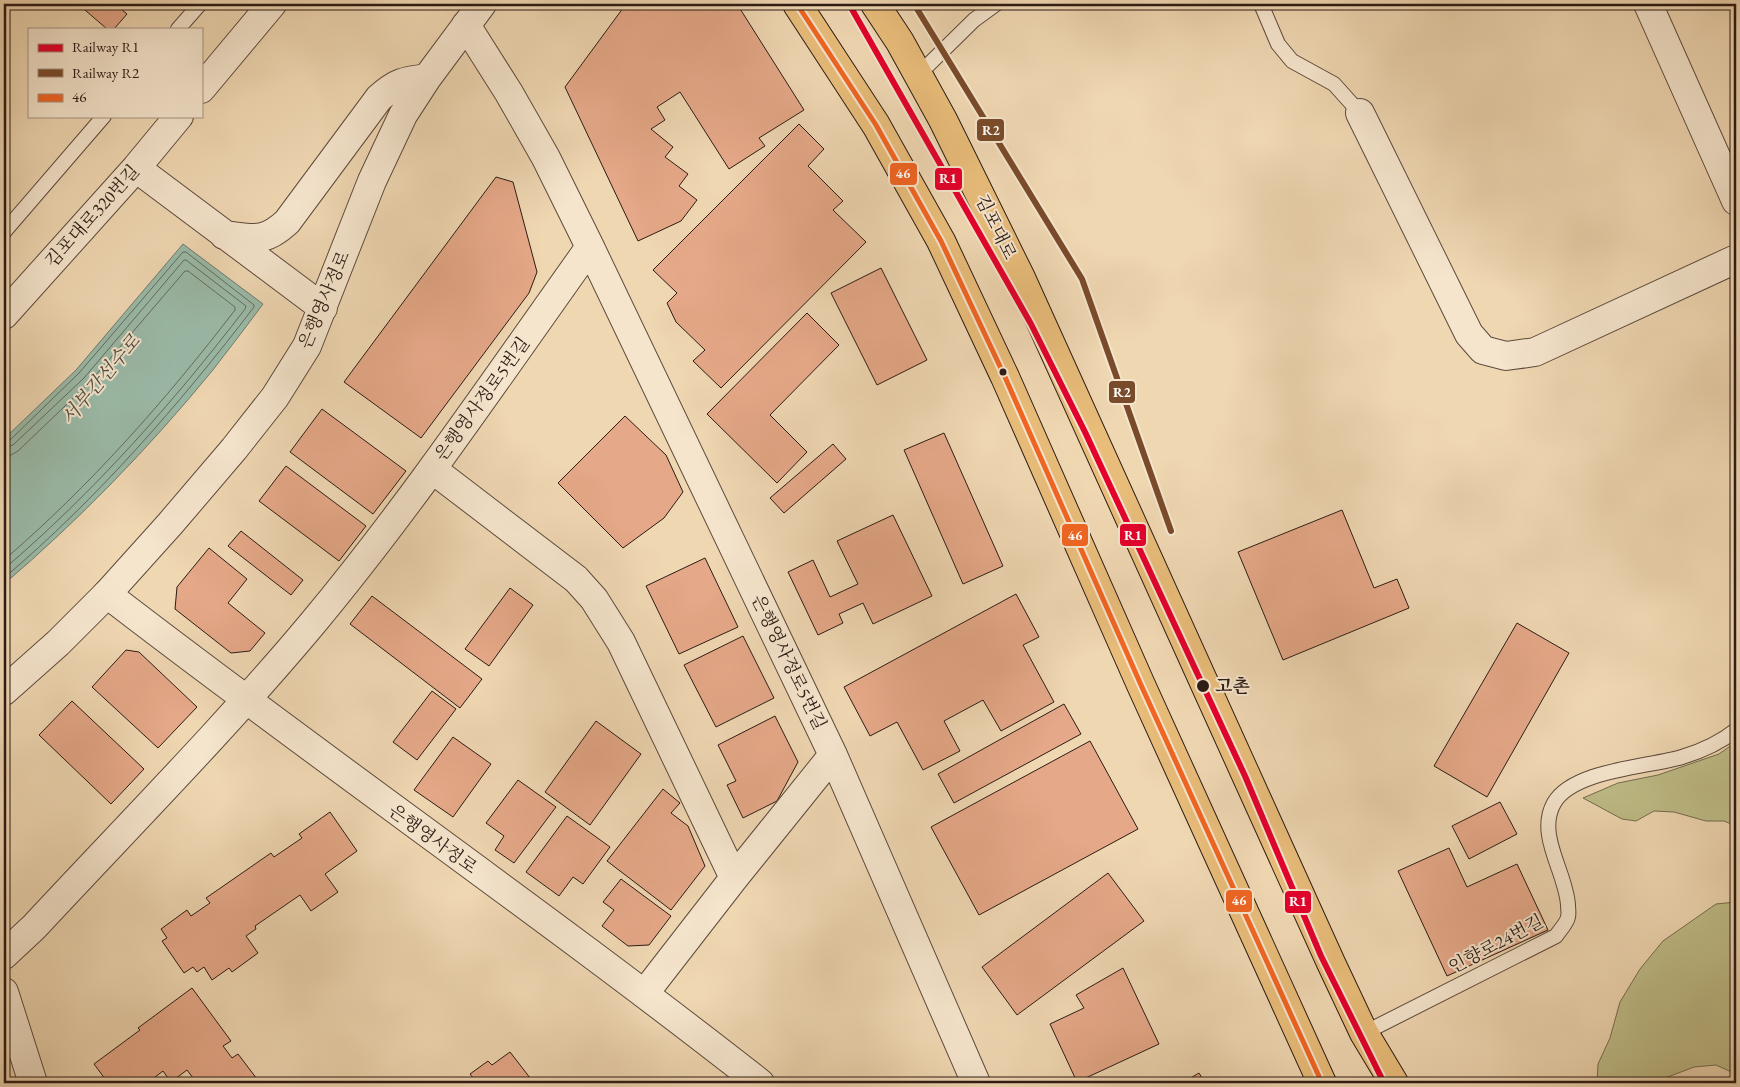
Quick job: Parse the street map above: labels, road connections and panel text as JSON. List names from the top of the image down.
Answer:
{
  "streets": {
    "main road": ["김포대로"],
    "street": ["김포대로320번길", "은행영사정로", "은행영사정로5번길"],
    "lane": ["인향로24번길"]
  },
  "crossings": [
    ["김포대로", "인향로24번길"],
    ["은행영사정로", "은행영사정로5번길"]
  ],
  "water": ["서부간선수로"],
  "places": ["고촌"],
  "lines": ["rail line R1", "rail line R2", "transit line 46"],
  "legend": ["Railway R1", "Railway R2", "46"]
}
